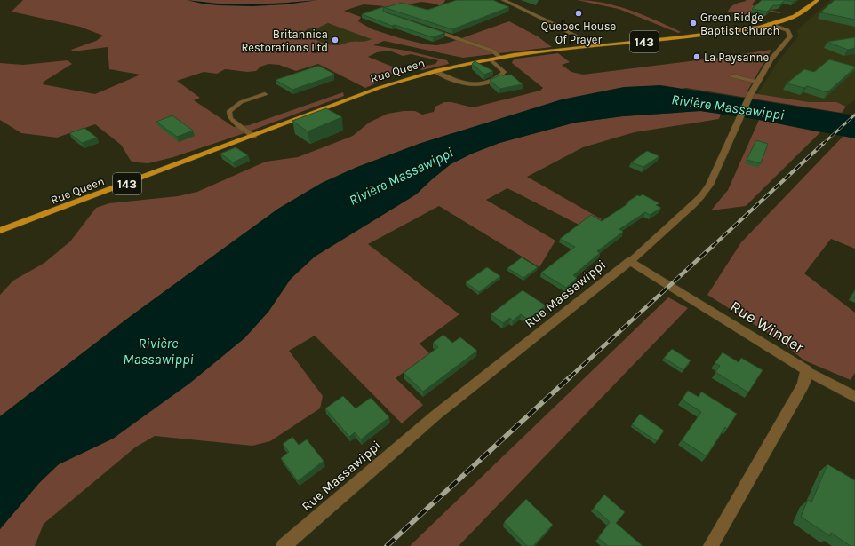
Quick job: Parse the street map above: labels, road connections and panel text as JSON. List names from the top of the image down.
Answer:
{
  "streets": {
    "main road": ["143", "Rue Queen"],
    "street": ["Rue Massawippi", "Rue Winder"]
  },
  "crossings": [
    ["Rue Queen", "Rue Massawippi"],
    ["Rue Massawippi", "Rue Winder"]
  ],
  "water": ["Rivière Massawippi"],
  "places": [
    "Quebec House Of Prayer",
    "Green Ridge Baptist Church",
    "Britannica Restorations Ltd",
    "La Paysanne"
  ]
}
